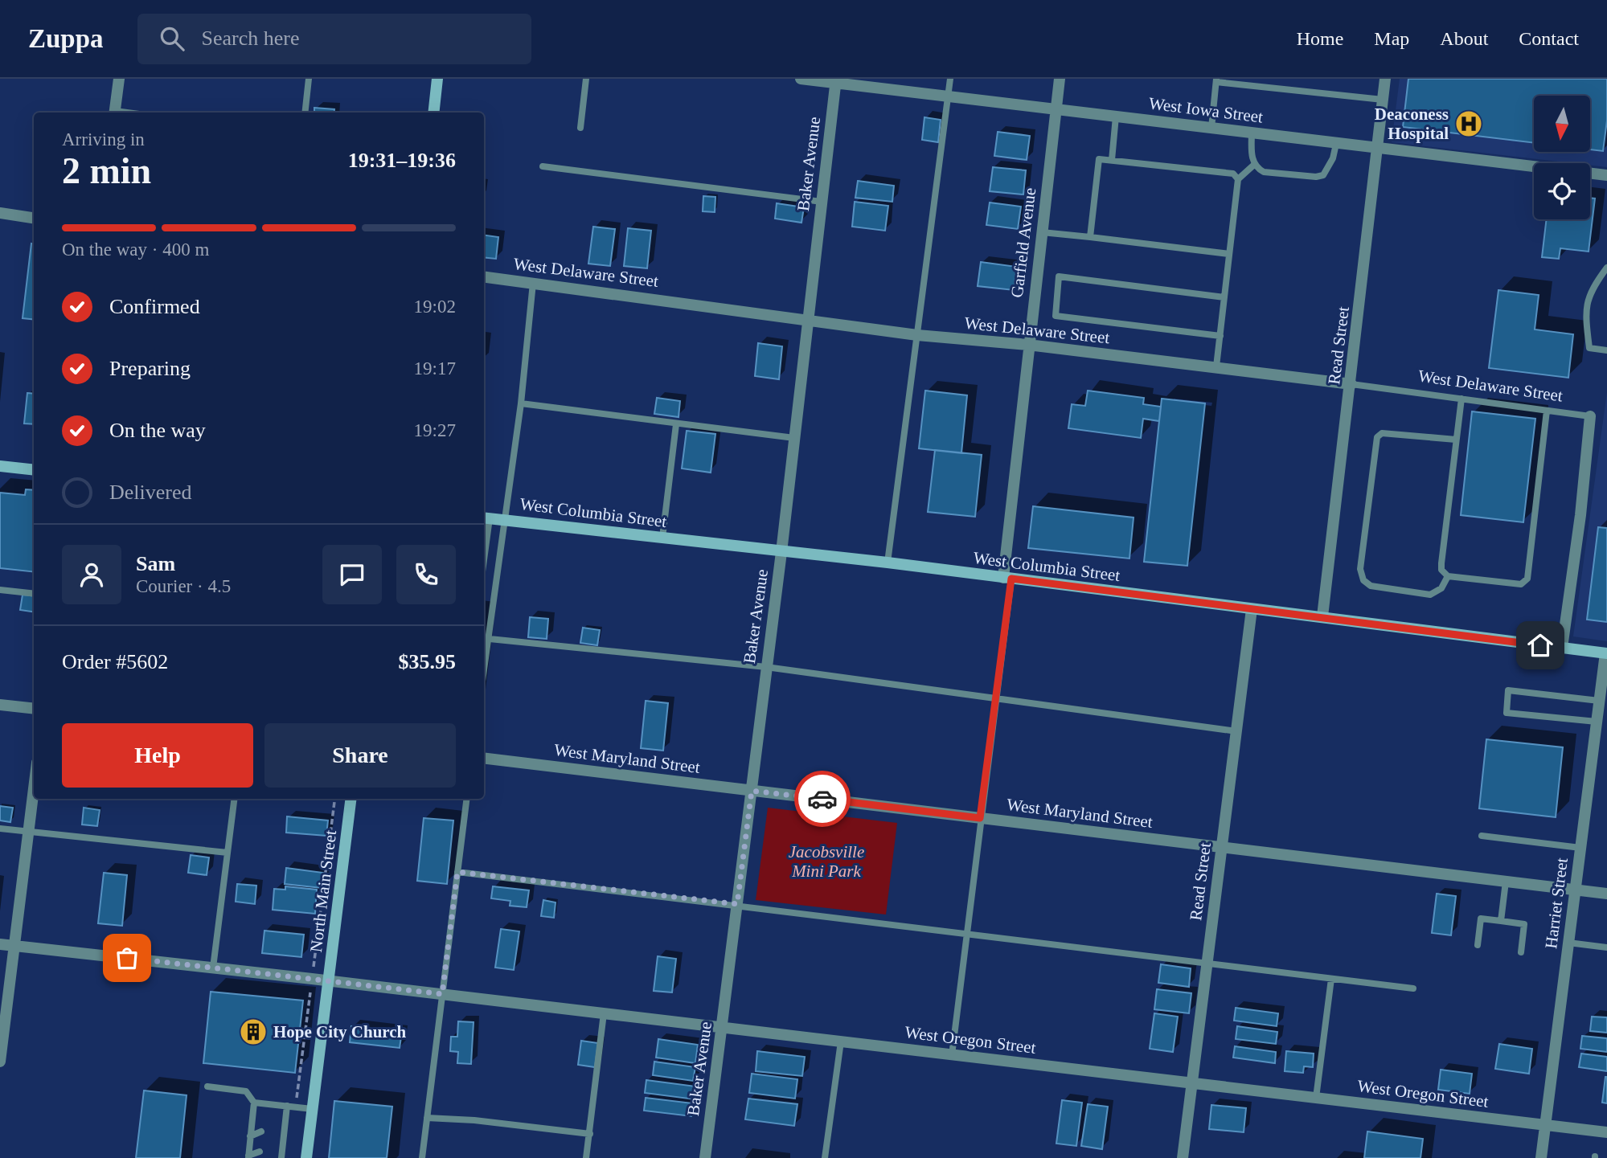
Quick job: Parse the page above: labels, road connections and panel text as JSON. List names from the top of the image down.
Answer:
{
  "streets": {
    "main road": ["West Columbia Street", "North Main Street"],
    "street": [
      "West Iowa Street",
      "Baker Avenue",
      "Garfield Avenue",
      "West Delaware Street",
      "Read Street",
      "West Maryland Street",
      "Harriet Street",
      "West Oregon Street"
    ]
  },
  "crossings": [
    ["West Iowa Street", "Baker Avenue"],
    ["West Iowa Street", "Garfield Avenue"],
    ["West Iowa Street", "Read Street"],
    ["Baker Avenue", "West Delaware Street"],
    ["Baker Avenue", "West Columbia Street"],
    ["Baker Avenue", "West Maryland Street"],
    ["Baker Avenue", "West Oregon Street"],
    ["Garfield Avenue", "West Delaware Street"],
    ["Garfield Avenue", "West Columbia Street"],
    ["West Delaware Street", "Read Street"],
    ["Read Street", "West Columbia Street"],
    ["Read Street", "West Maryland Street"],
    ["Read Street", "West Oregon Street"],
    ["West Columbia Street", "Harriet Street"],
    ["West Maryland Street", "Harriet Street"],
    ["North Main Street", "West Oregon Street"],
    ["Harriet Street", "West Oregon Street"]
  ],
  "parks": ["Jacobsville Mini Park"],
  "places": {
    "hospital": ["Deaconess Hospital"],
    "building": ["Hope City Church"]
  },
  "north": "bottom",
  "page": {
    "header": "Zuppa",
    "search": "Search here",
    "nav": [
      "Home",
      "Map",
      "About",
      "Contact"
    ],
    "heading": ["2 min", "Arriving in", "19:31–19:36"],
    "panel": [
      "Sam",
      "Courier · 4.5",
      "Order #5602",
      "$35.95"
    ],
    "bar": "On the way · 400 m",
    "list": [
      ["Confirmed", "19:02"],
      ["Preparing", "19:17"],
      ["On the way", "19:27"],
      "Delivered"
    ],
    "buttons": ["Help", "Share"]
  }
}
